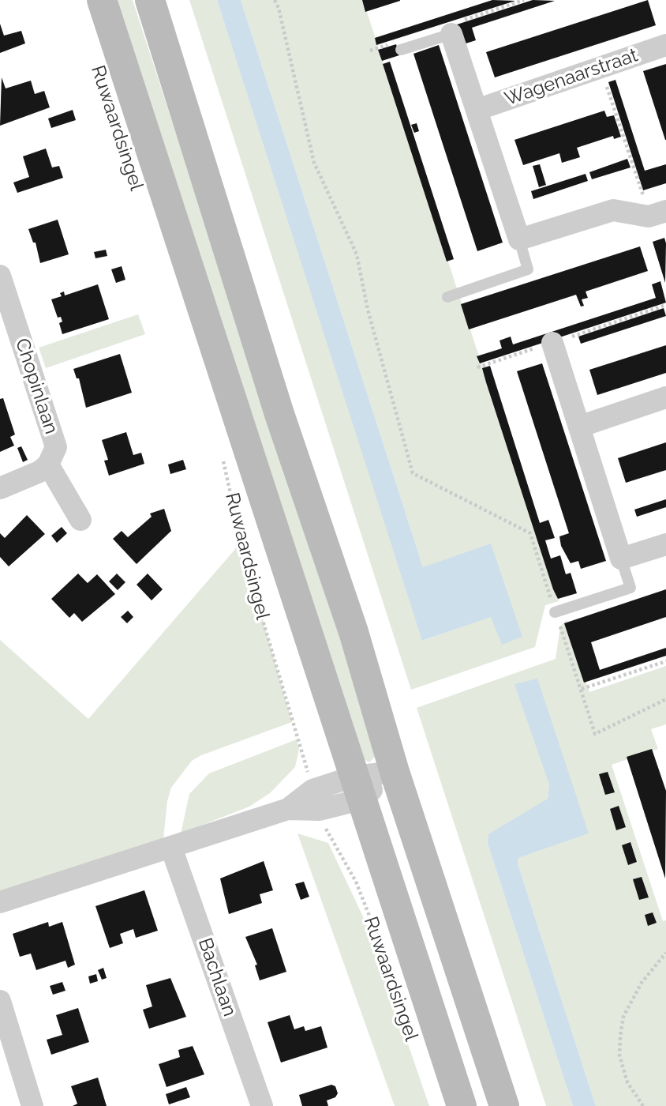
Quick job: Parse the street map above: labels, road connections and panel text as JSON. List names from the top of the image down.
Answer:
{
  "streets": {
    "main road": ["Ruwaardsingel"],
    "street": ["Wagenaarstraat", "Chopinlaan", "Bachlaan"]
  }
}
